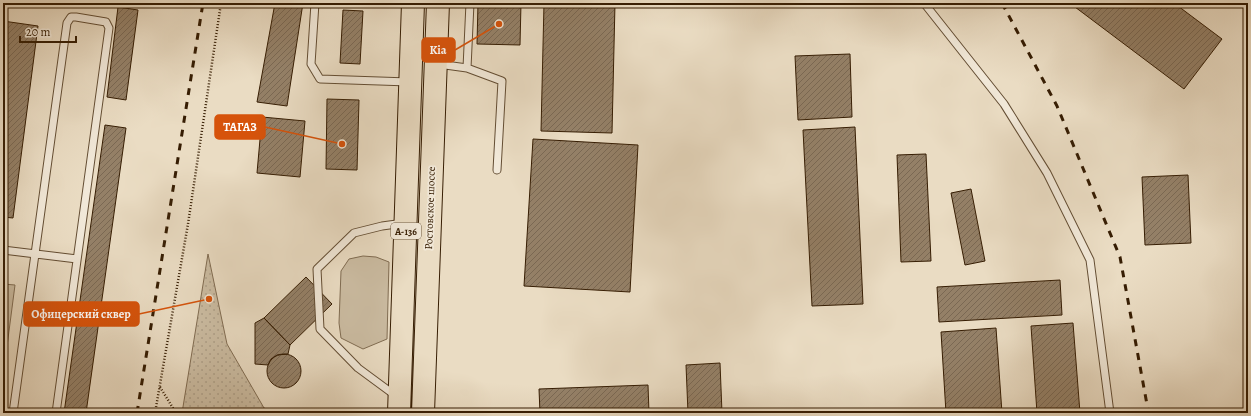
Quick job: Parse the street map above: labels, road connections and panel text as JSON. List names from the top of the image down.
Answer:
{
  "streets": {
    "main road": ["Ростовское шоссе", "А-136"]
  },
  "places": ["Kia", "ТАГАЗ", "Офицерский сквер"],
  "scale_bar": "20 m"
}
